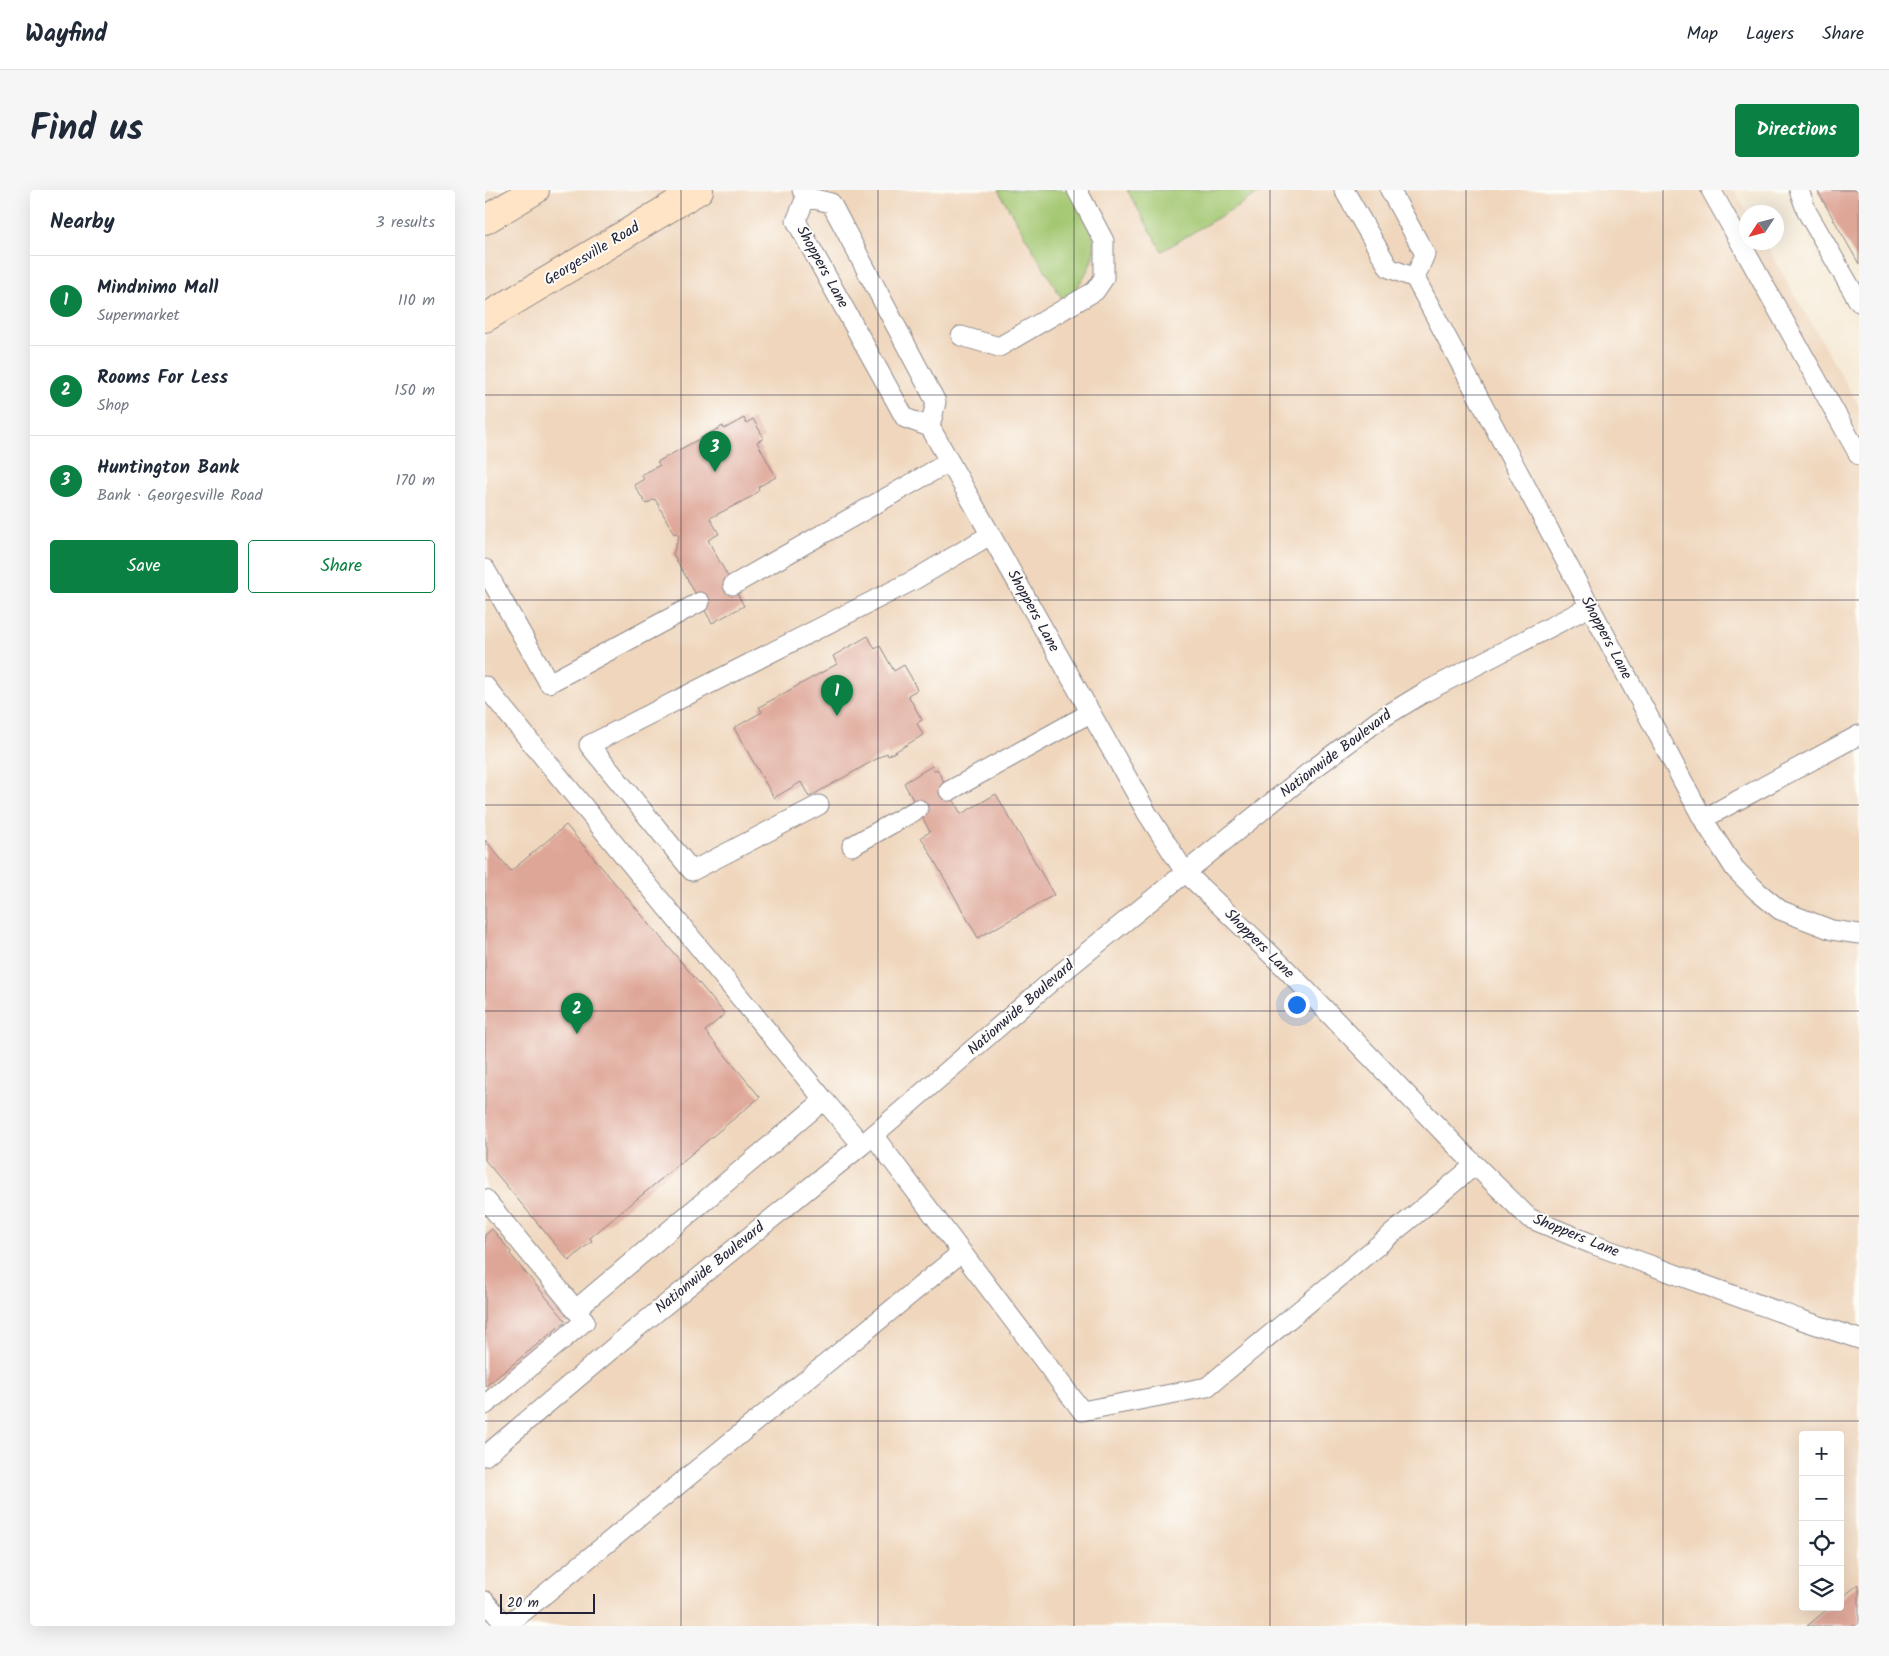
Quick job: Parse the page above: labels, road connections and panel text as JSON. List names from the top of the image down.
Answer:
{
  "streets": {
    "main road": ["Georgesville Road"],
    "lane": ["Shoppers Lane", "Nationwide Boulevard"]
  },
  "crossings": [
    ["Shoppers Lane", "Nationwide Boulevard"]
  ],
  "scale_bar": "20 m",
  "north": "bottom left",
  "page": {
    "header": "Wayfind",
    "nav": ["Map", "Layers", "Share"],
    "title": "Find us",
    "buttons": [
      "Directions",
      ["Save", "Share"]
    ],
    "heading": ["Nearby", "3 results"],
    "list": [
      {
        "mark": "1",
        "name": "Mindnimo Mall",
        "note": "Supermarket",
        "value": "110 m"
      },
      {
        "mark": "2",
        "name": "Rooms For Less",
        "note": "Shop",
        "value": "150 m"
      },
      {
        "mark": "3",
        "name": "Huntington Bank",
        "note": "Bank · Georgesville Road",
        "value": "170 m"
      }
    ],
    "pins": ["3", "1", "2"],
    "map_buttons": ["+", "−"],
    "scale": "20 m"
  }
}
